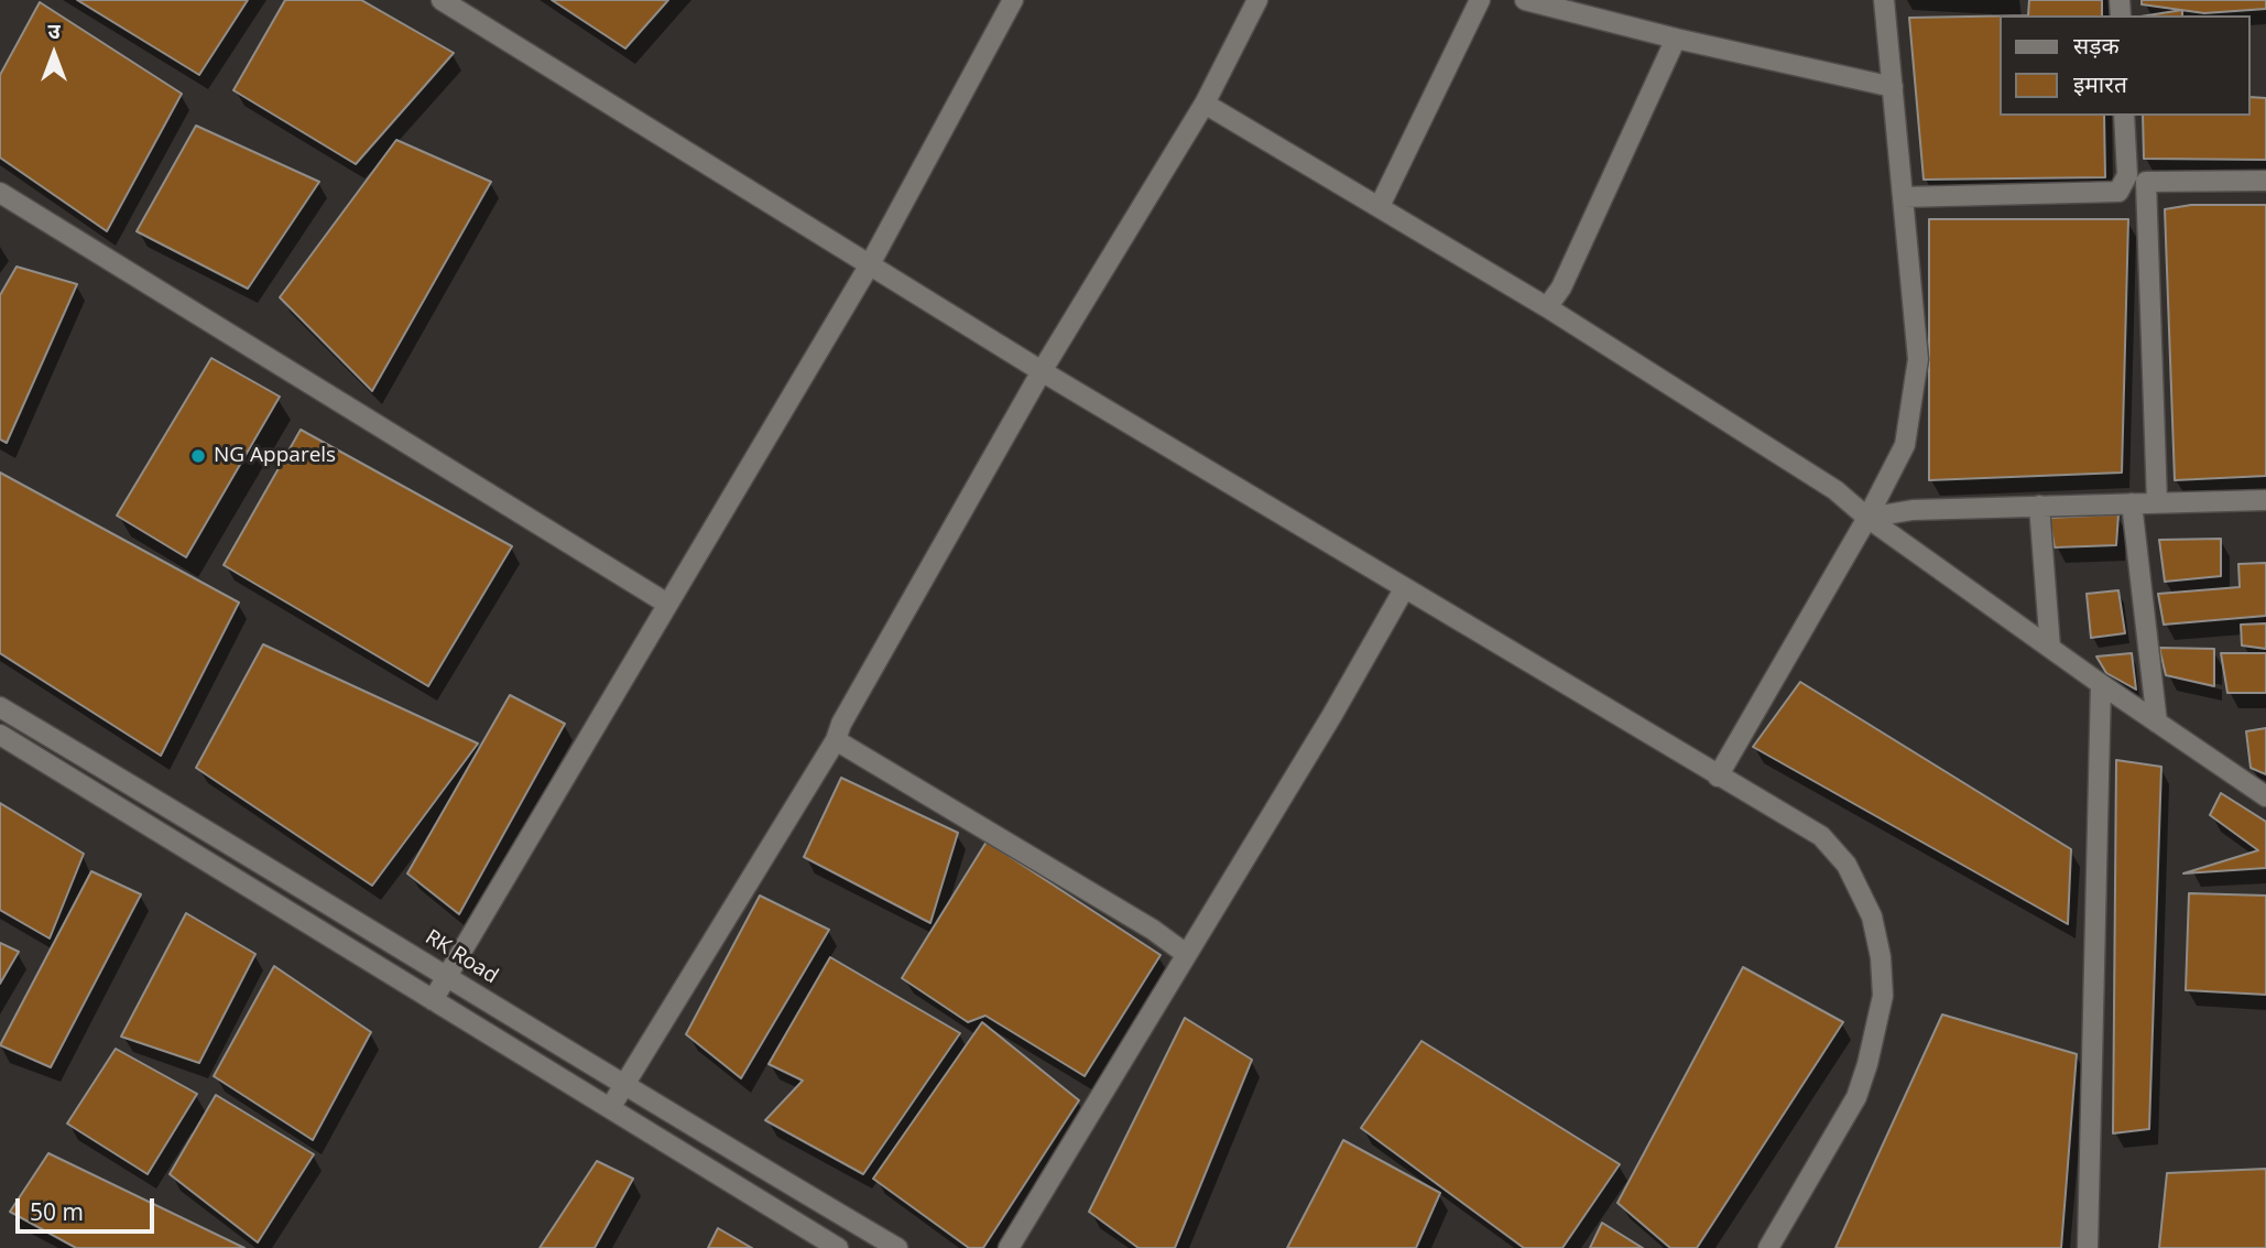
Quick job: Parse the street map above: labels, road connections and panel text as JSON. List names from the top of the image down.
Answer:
{
  "streets": {
    "street": ["RK Road"]
  },
  "places": ["NG Apparels"],
  "legend": ["सड़क", "इमारत"],
  "scale_bar": "50 m",
  "north": "top"
}
